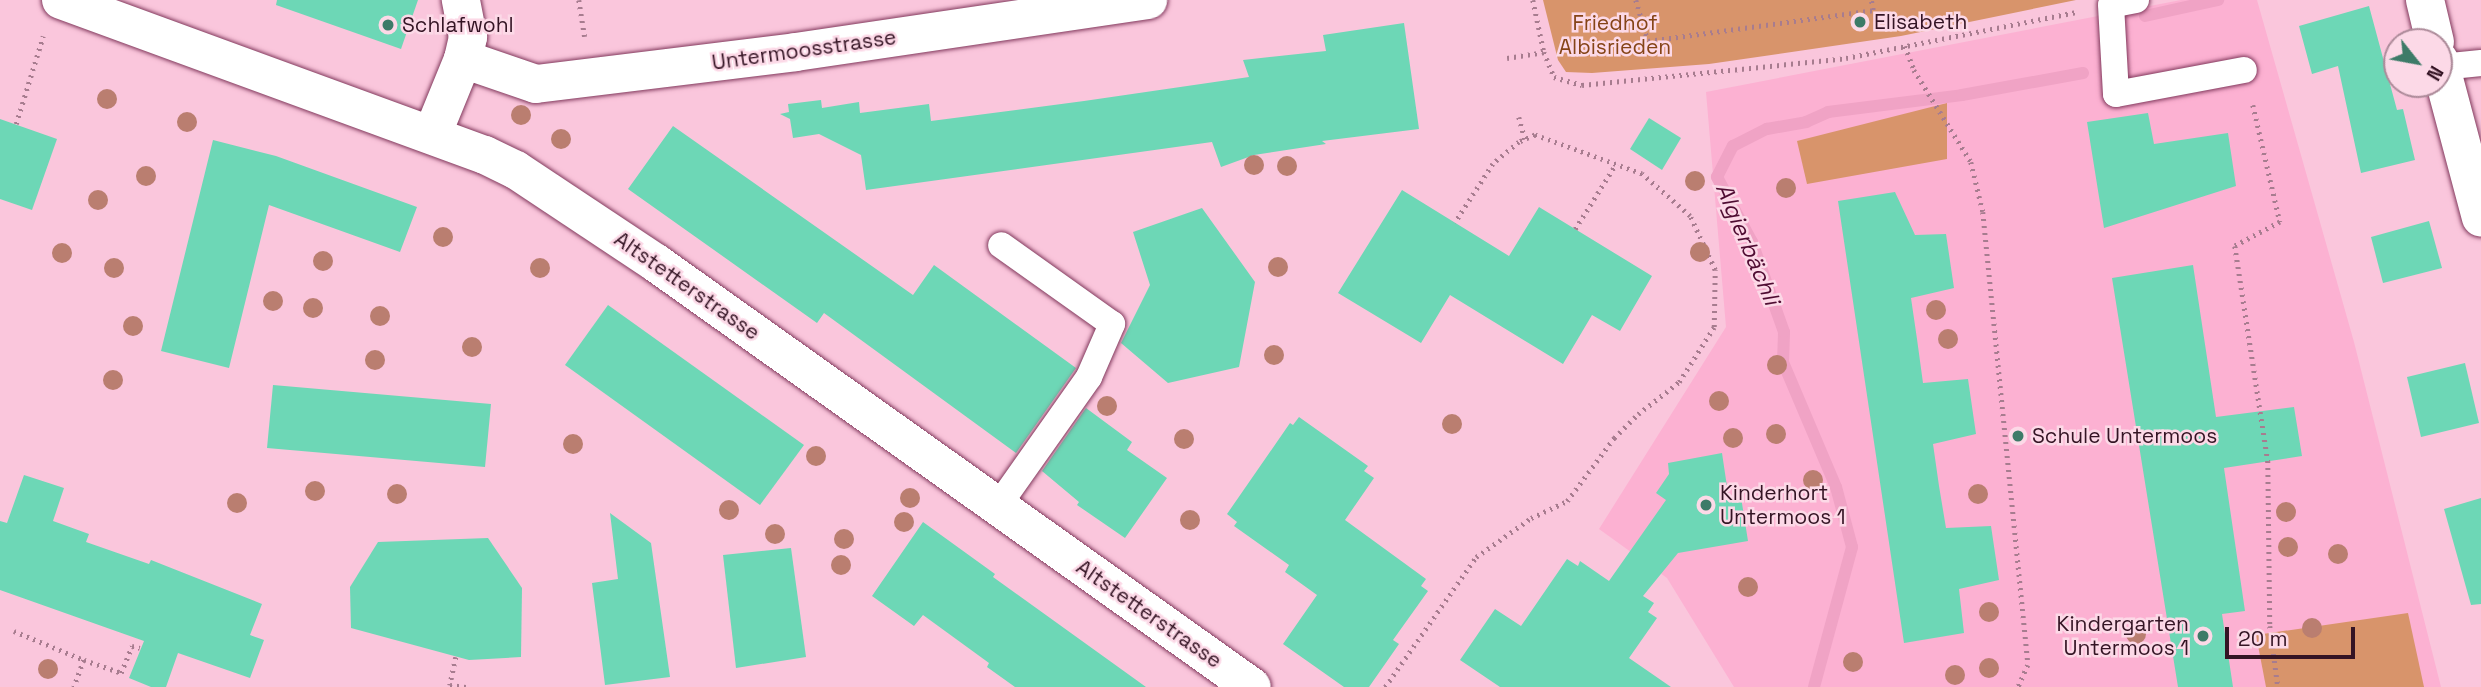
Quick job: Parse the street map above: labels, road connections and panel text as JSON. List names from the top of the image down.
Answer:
{
  "streets": {
    "street": ["Untermoosstrasse", "Altstetterstrasse"]
  },
  "water": ["Algierbächli"],
  "parks": ["Friedhof Albisrieden"],
  "places": [
    "Elisabeth",
    "Schlafwohl",
    "Schule Untermoos",
    "Kinderhort Untermoos 1",
    "Kindergarten Untermoos 1"
  ],
  "scale_bar": "20 m",
  "north": "bottom right"
}
